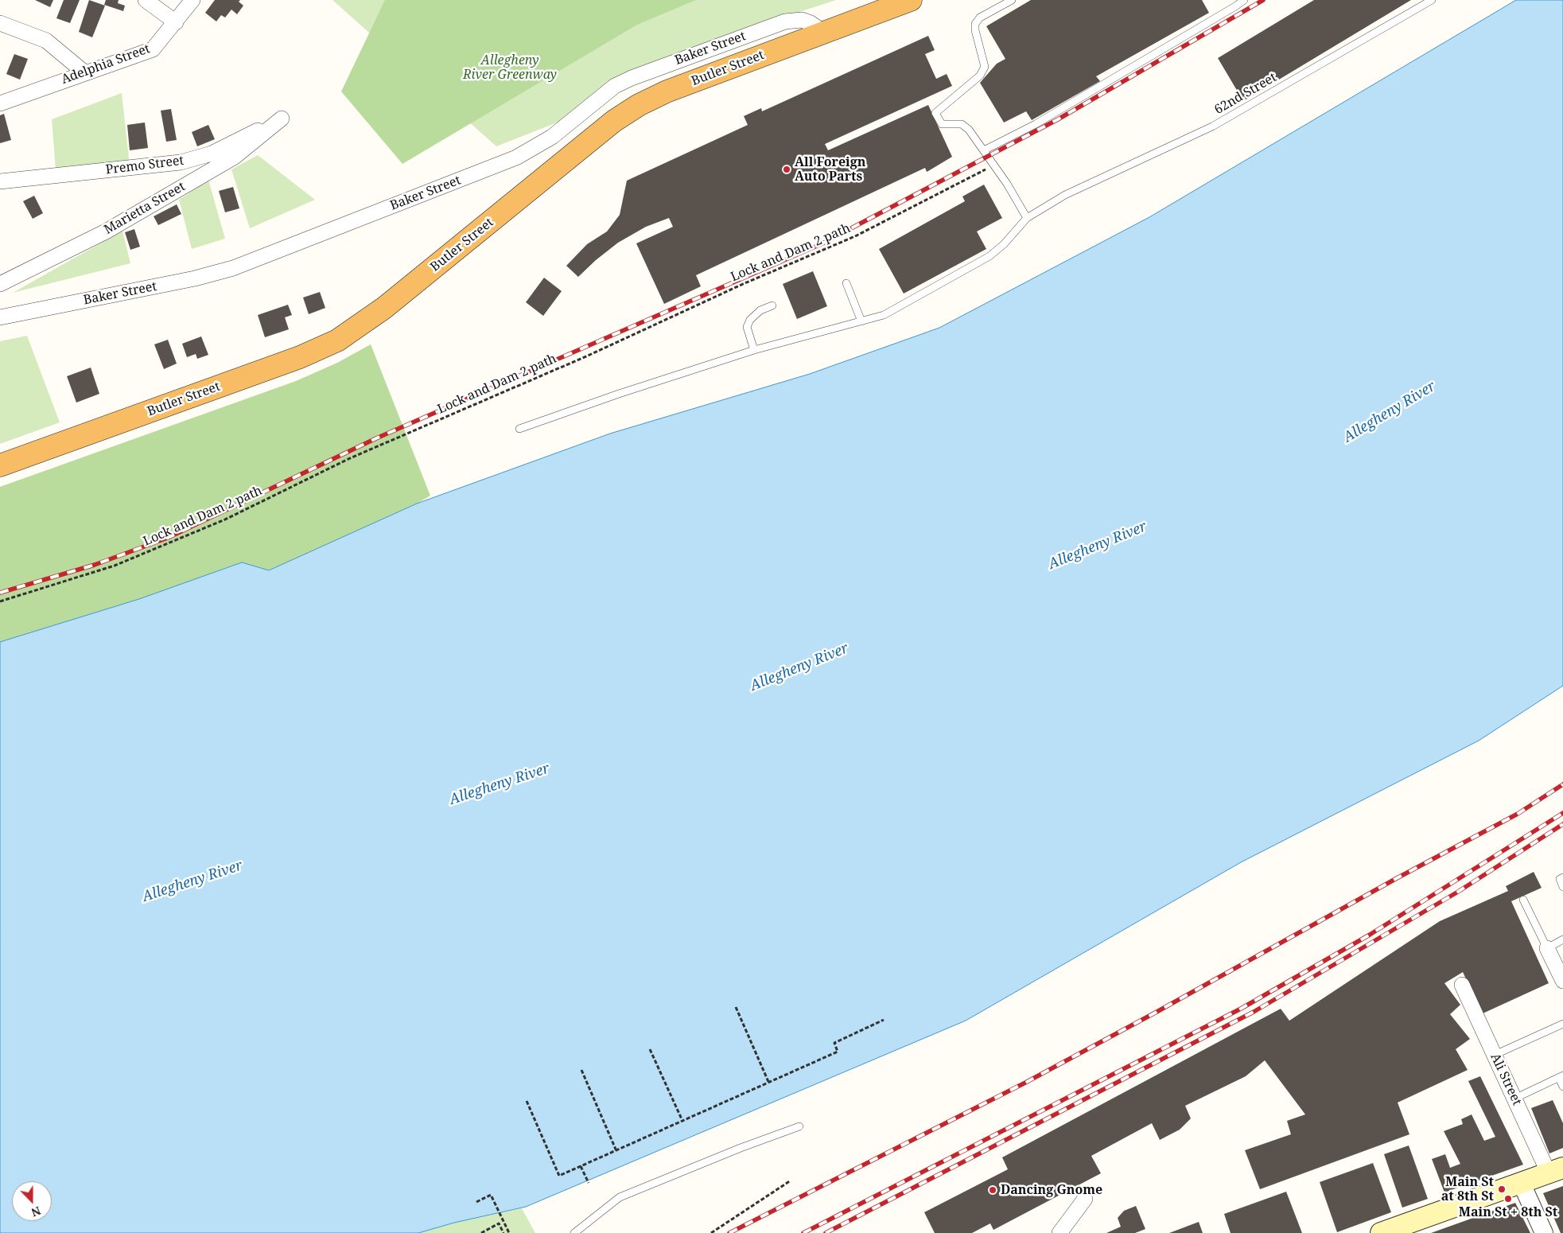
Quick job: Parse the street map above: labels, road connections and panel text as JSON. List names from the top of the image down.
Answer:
{
  "streets": {
    "highway": ["Butler Street"],
    "street": [
      "Baker Street",
      "Adelphia Street",
      "Premo Street",
      "Marietta Street",
      "Ali Street"
    ],
    "lane": ["62nd Street"],
    "path": ["Lock and Dam 2 path"]
  },
  "crossings": [
    ["Baker Street", "Butler Street"],
    ["Premo Street", "Marietta Street"]
  ],
  "water": ["Allegheny River"],
  "parks": ["Allegheny River Greenway"],
  "places": [
    "All Foreign Auto Parts",
    "Main St at 8th St",
    "Dancing Gnome",
    "Main St + 8th St"
  ],
  "north": "bottom"
}
